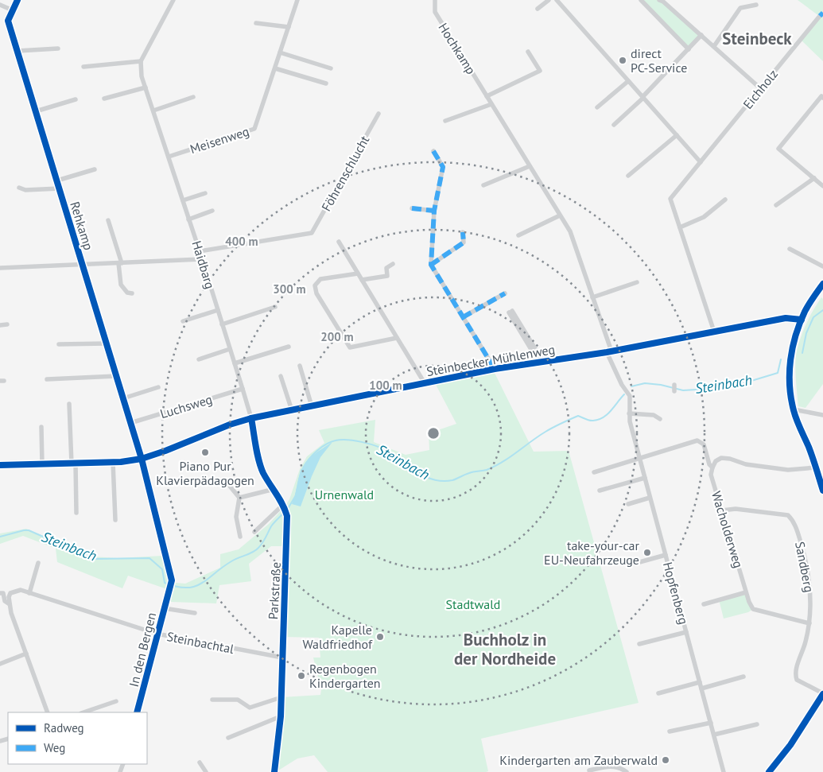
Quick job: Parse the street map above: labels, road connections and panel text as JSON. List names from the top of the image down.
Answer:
{
  "streets": {
    "street": [
      "Hochkamp",
      "Eichholz",
      "Meisenweg",
      "Föhrenschlucht",
      "Rehkamp",
      "Haidbarg",
      "Steinbecker Mühlenweg",
      "Luchsweg",
      "Wacholderweg",
      "Sandberg",
      "Parkstraße",
      "Hopfenberg",
      "Steinbachtal",
      "In den Bergen"
    ]
  },
  "crossings": [
    ["Hochkamp", "Steinbecker Mühlenweg"],
    ["Hochkamp", "Hopfenberg"],
    ["Meisenweg", "Haidbarg"],
    ["Föhrenschlucht", "Haidbarg"],
    ["Rehkamp", "Steinbecker Mühlenweg"],
    ["Rehkamp", "Luchsweg"],
    ["Haidbarg", "Steinbecker Mühlenweg"],
    ["Haidbarg", "Luchsweg"],
    ["Haidbarg", "Parkstraße"],
    ["Steinbecker Mühlenweg", "Parkstraße"],
    ["Steinbecker Mühlenweg", "Hopfenberg"],
    ["Wacholderweg", "Sandberg"],
    ["Wacholderweg", "Hopfenberg"],
    ["Parkstraße", "Steinbachtal"],
    ["Steinbachtal", "In den Bergen"]
  ],
  "districts": ["Steinbeck", "Buchholz in der Nordheide"],
  "water": ["Steinbach"],
  "parks": ["Urnenwald", "Stadtwald"],
  "places": [
    "direct PC-Service",
    "Piano Pur Klavierpädagogen",
    "take-your-car EU-Neufahrzeuge",
    "Kapelle Waldfriedhof",
    "Regenbogen Kindergarten",
    "Kindergarten am Zauberwald"
  ],
  "legend": ["Radweg", "Weg"],
  "rings": [
    "400 m",
    "300 m",
    "200 m",
    "100 m"
  ]
}
